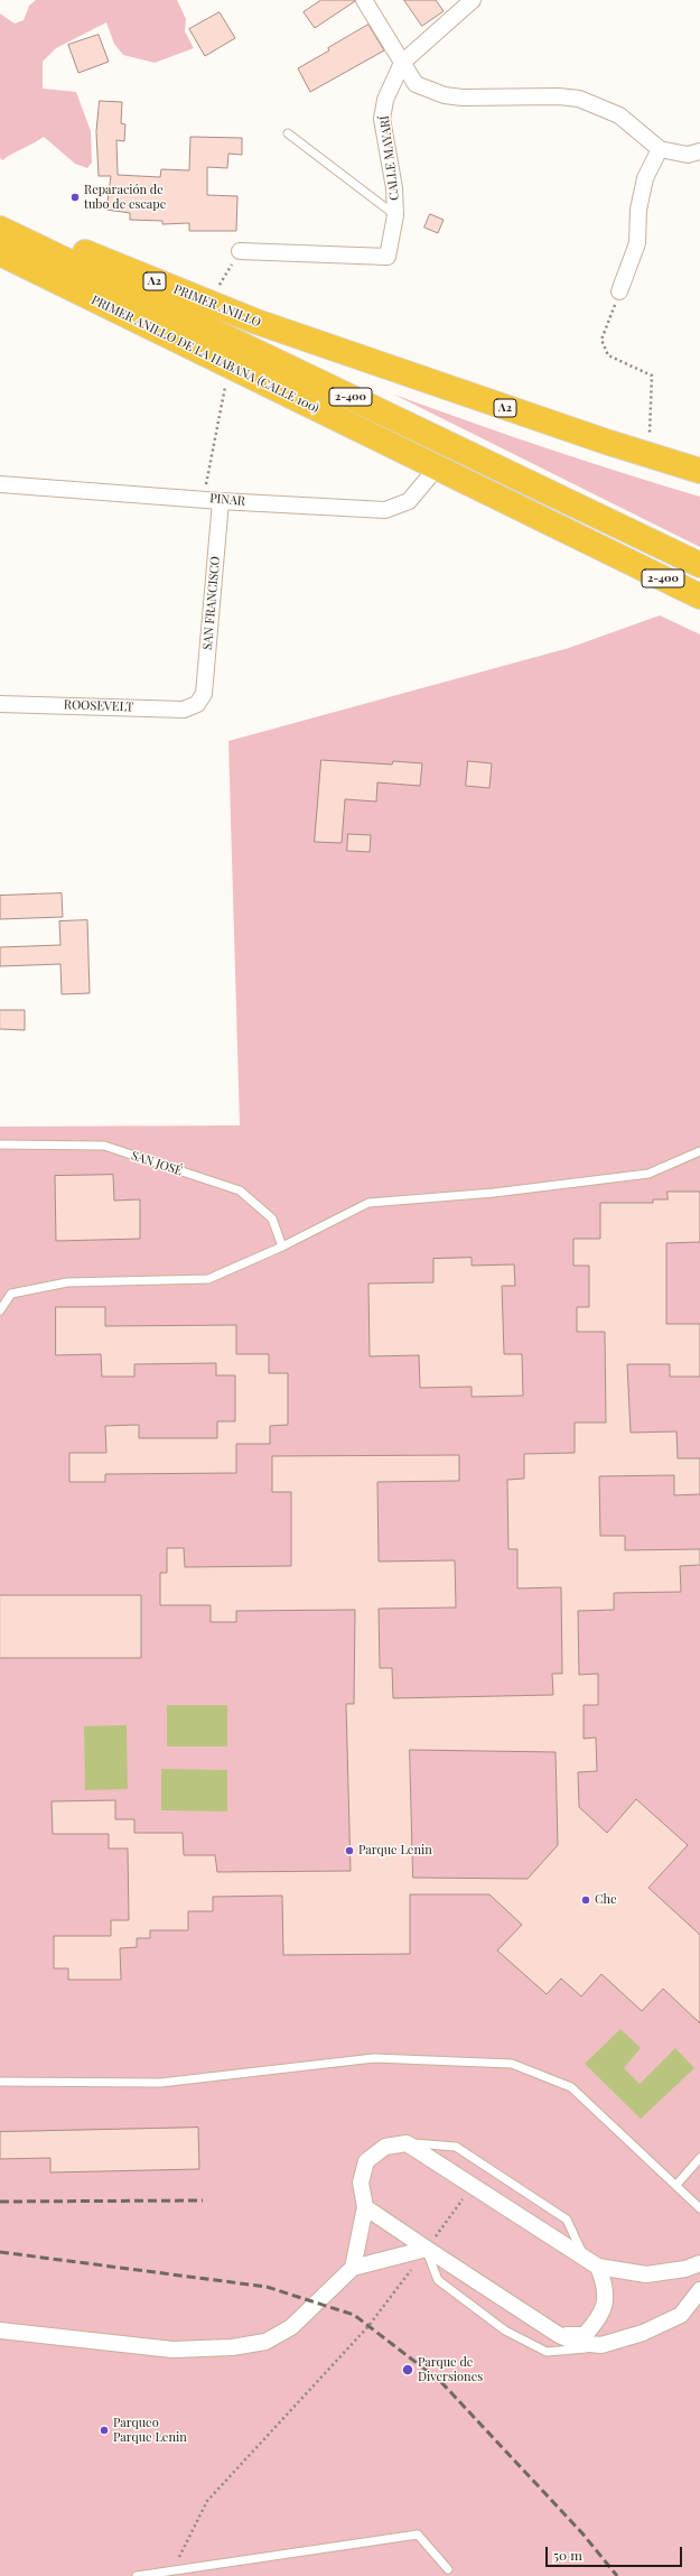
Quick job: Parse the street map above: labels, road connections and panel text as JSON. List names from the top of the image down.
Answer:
{
  "streets": {
    "highway": [
      "A2",
      "PRIMER ANILLO",
      "PRIMER ANILLO DE LA HABANA (CALLE 100)",
      "2-400"
    ],
    "street": [
      "CALLE MAYARÍ",
      "PINAR",
      "SAN FRANCISCO",
      "ROOSEVELT"
    ],
    "lane": ["SAN JOSÉ"]
  },
  "crossings": [
    ["A2", "PRIMER ANILLO"],
    ["PRIMER ANILLO DE LA HABANA (CALLE 100)", "2-400"],
    ["PRIMER ANILLO DE LA HABANA (CALLE 100)", "PINAR"],
    ["PINAR", "SAN FRANCISCO"],
    ["SAN FRANCISCO", "ROOSEVELT"]
  ],
  "places": [
    "Reparación de tubo de escape",
    "Parque Lenin",
    "Che",
    "Parque de Diversiones",
    "Parqueo Parque Lenin"
  ],
  "scale_bar": "50 m"
}
